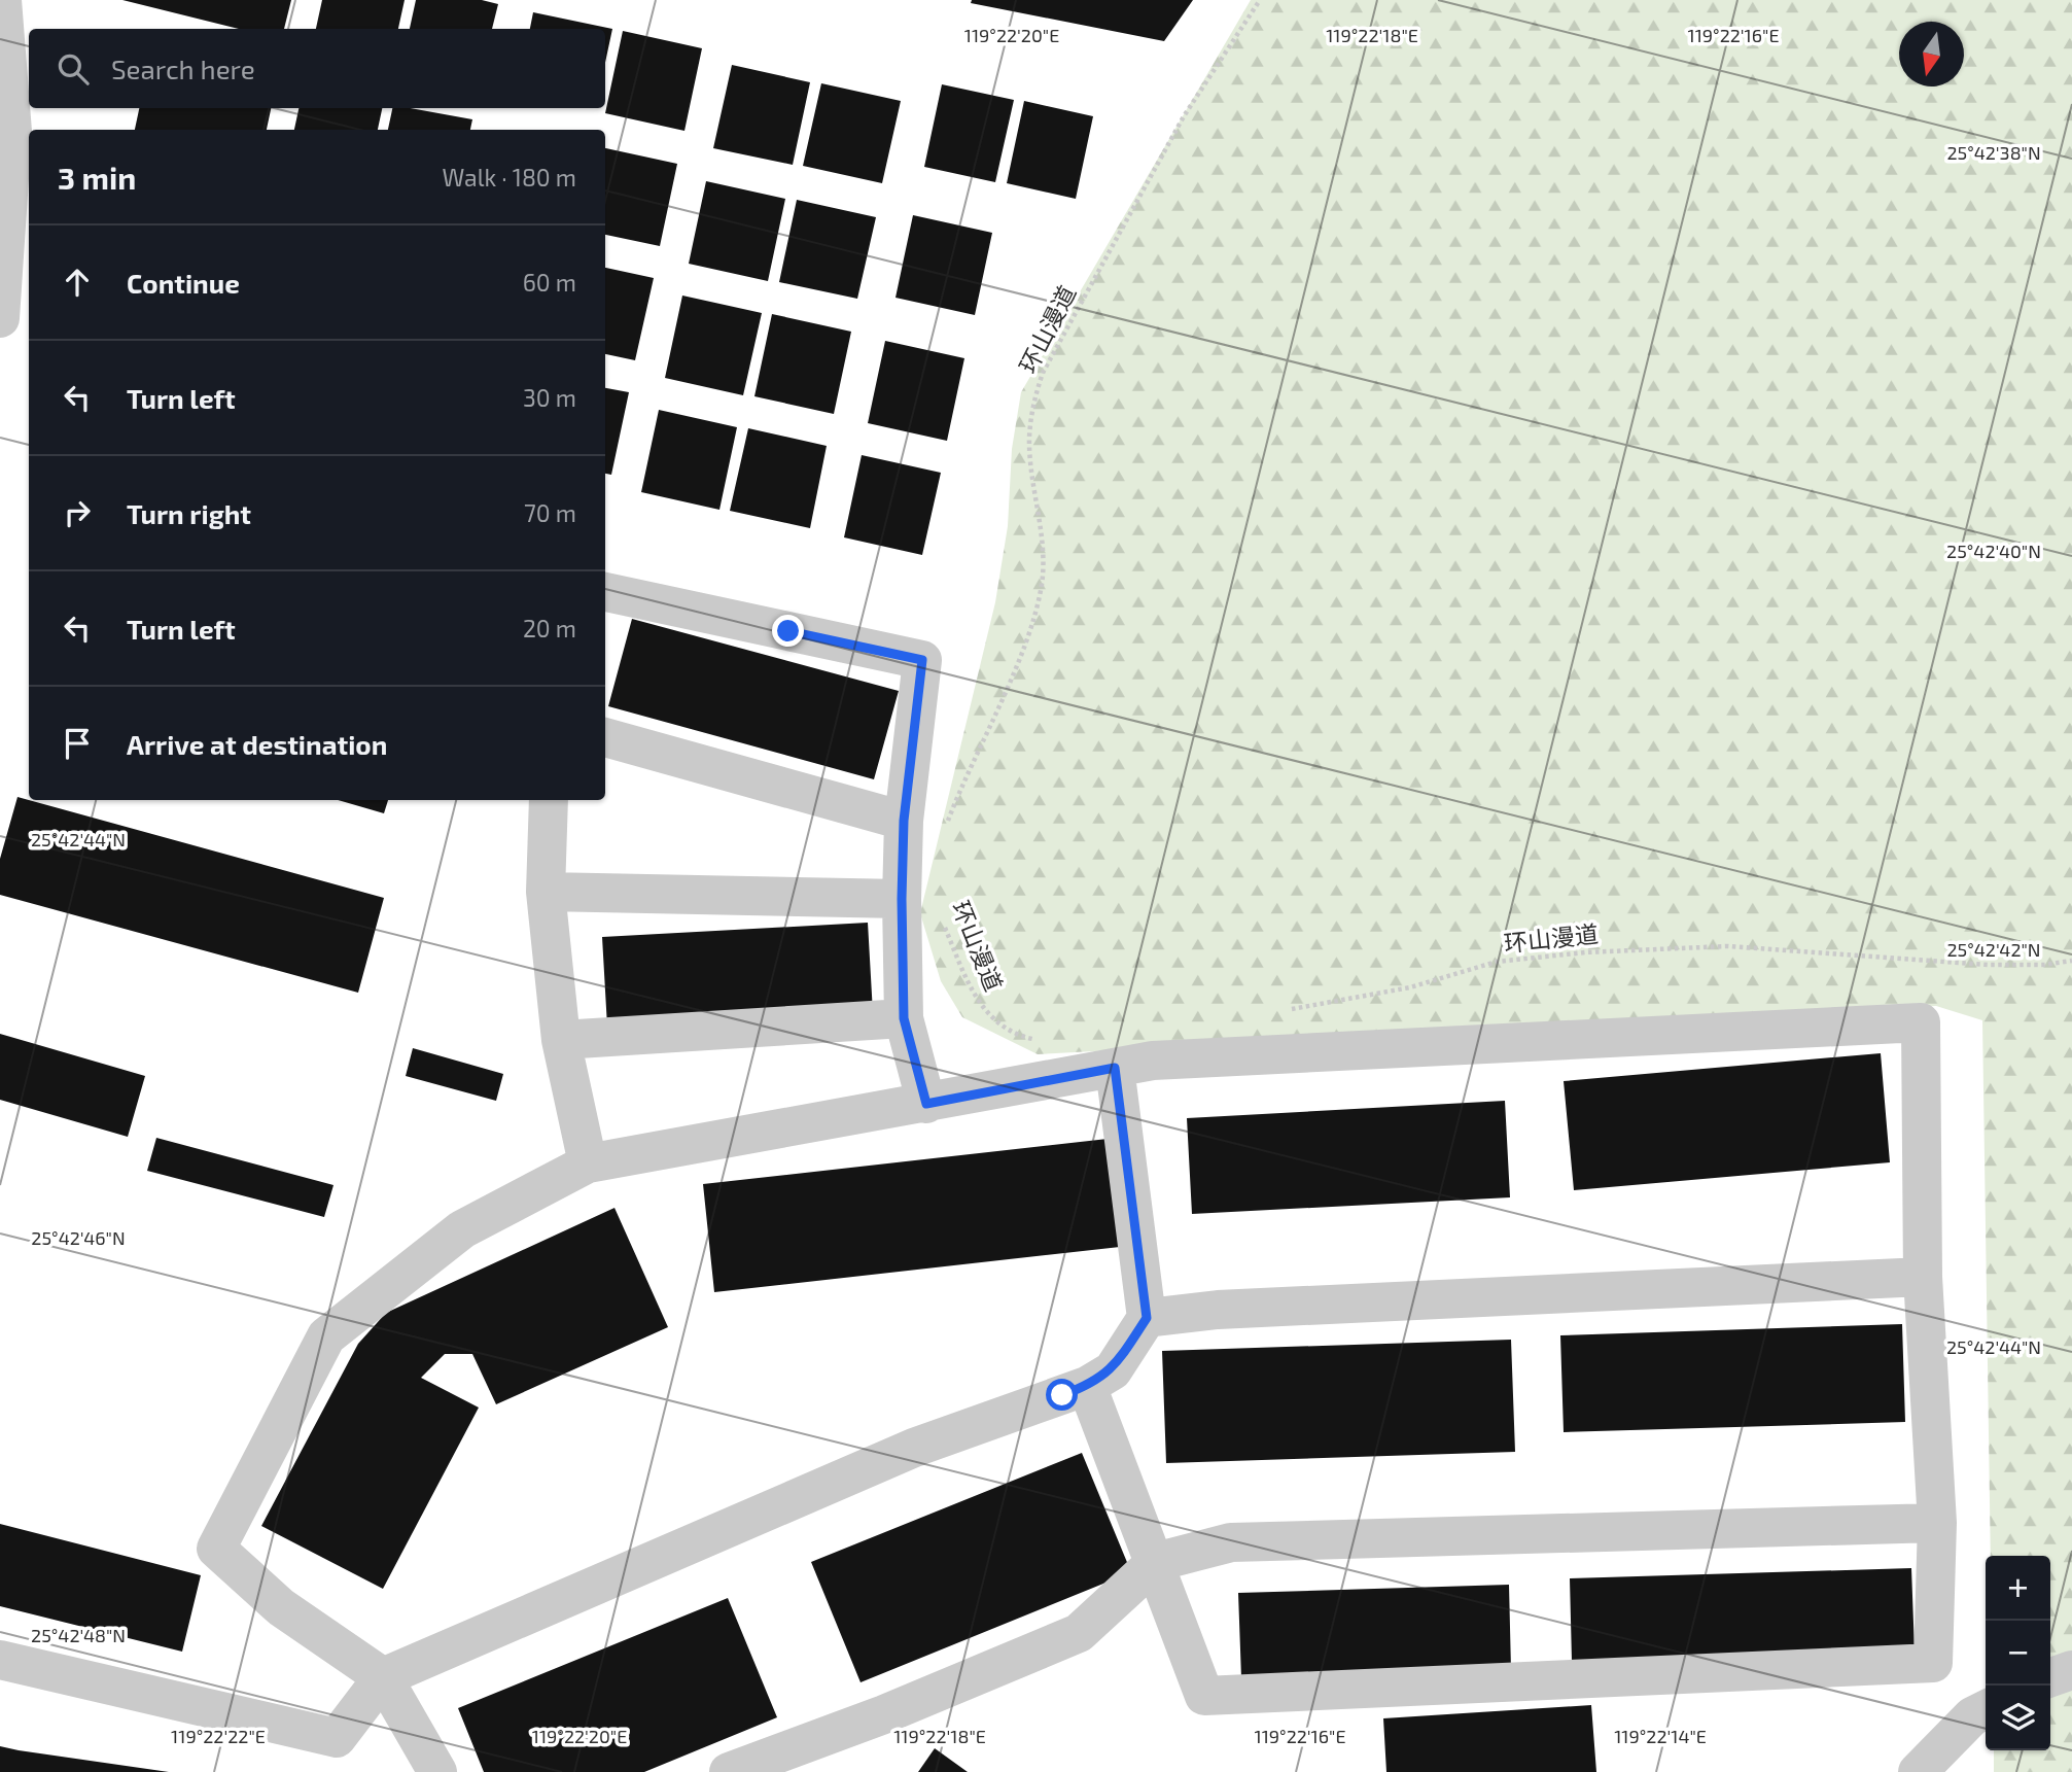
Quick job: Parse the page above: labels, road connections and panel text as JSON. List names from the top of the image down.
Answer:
{
  "streets": {
    "path": ["环山漫道"]
  },
  "north": "bottom",
  "page": {
    "search": "Search here",
    "heading": ["3 min", "Walk · 180 m"],
    "list": [
      ["Continue", "60 m"],
      ["Turn left", "30 m"],
      ["Turn right", "70 m"],
      ["Turn left", "20 m"],
      "Arrive at destination"
    ],
    "map_buttons": ["+", "−"]
  },
  "coordinates": [
    "119°22'20\"E",
    "119°22'18\"E",
    "119°22'16\"E",
    "25°42'38\"N",
    "25°42'40\"N",
    "25°42'44\"N",
    "25°42'42\"N",
    "25°42'46\"N",
    "25°42'48\"N",
    "119°22'22\"E",
    "119°22'14\"E"
  ]
}
